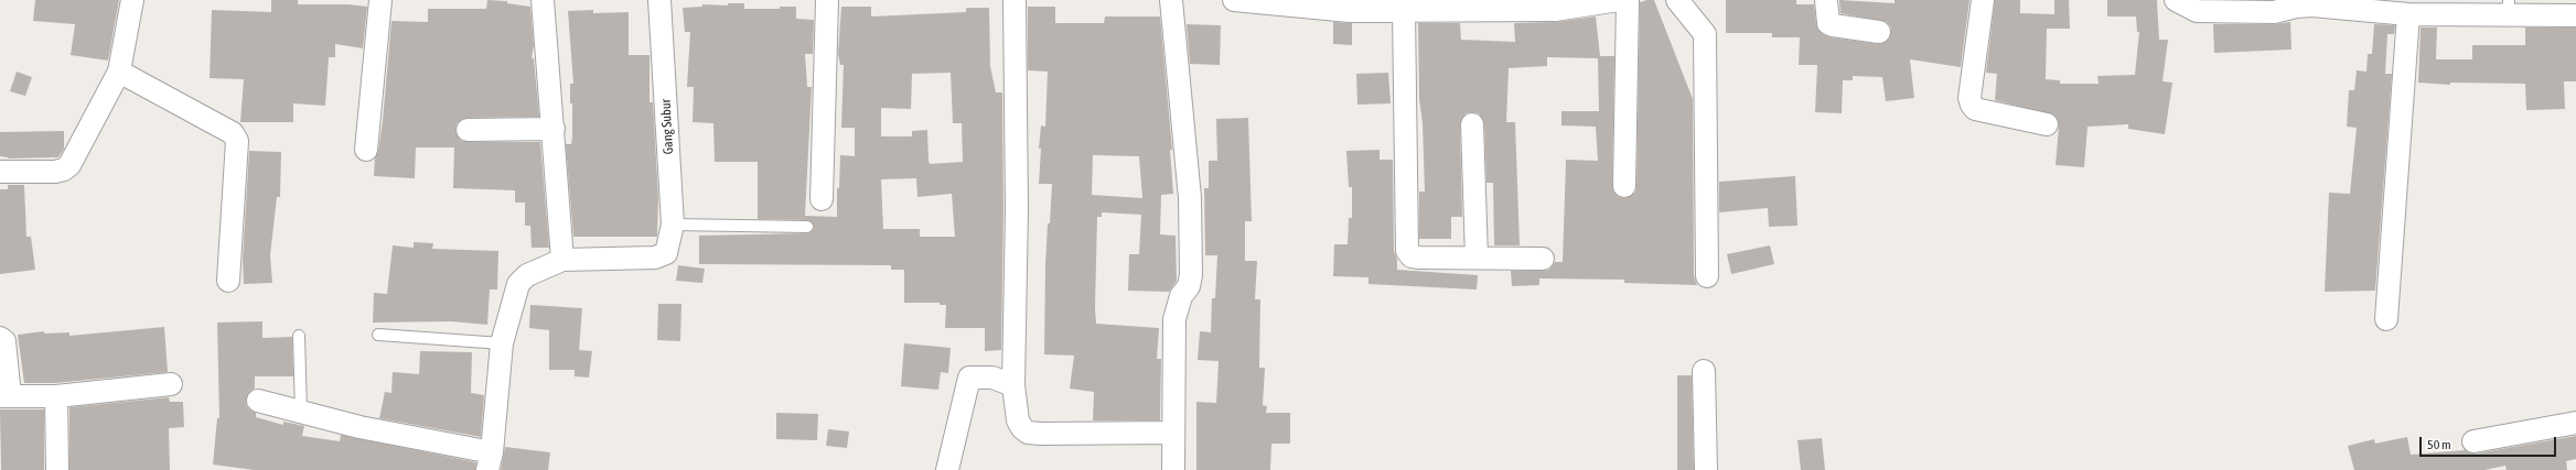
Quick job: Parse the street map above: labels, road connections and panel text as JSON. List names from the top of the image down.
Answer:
{
  "streets": {
    "street": ["Gang Subur"]
  },
  "scale_bar": "50 m"
}
